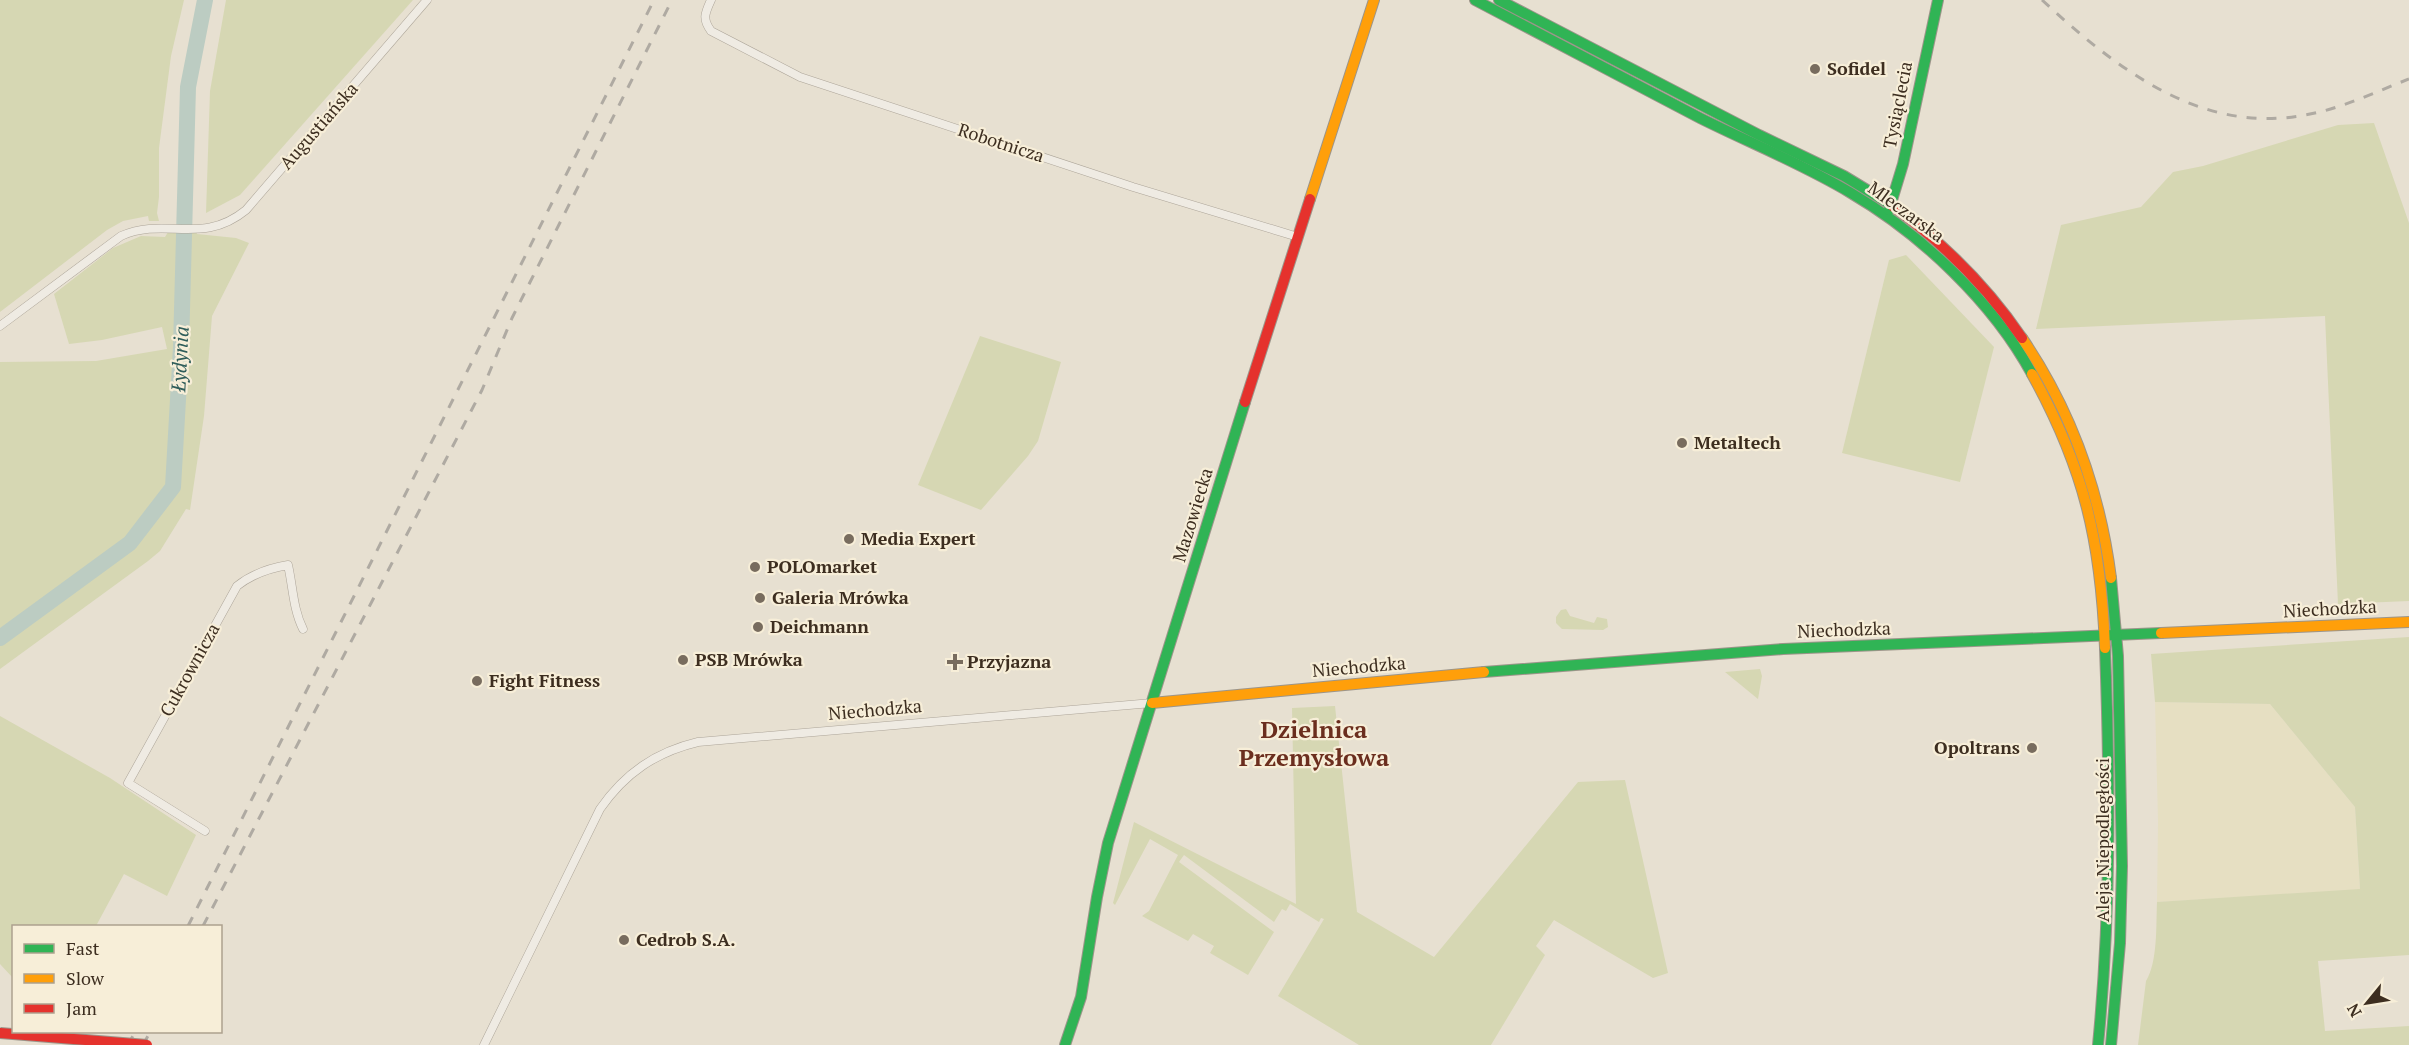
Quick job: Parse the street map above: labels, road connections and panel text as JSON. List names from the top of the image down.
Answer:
{
  "streets": {
    "main road": [
      "Tysiąclecia",
      "Mleczarska",
      "Mazowiecka",
      "Niechodzka",
      "Aleja Niepodległości"
    ],
    "street": ["Augustiańska", "Robotnicza", "Cukrownicza"]
  },
  "crossings": [
    ["Tysiąclecia", "Mleczarska"],
    ["Robotnicza", "Mazowiecka"],
    ["Mleczarska", "Niechodzka"],
    ["Mleczarska", "Aleja Niepodległości"],
    ["Mazowiecka", "Niechodzka"],
    ["Niechodzka", "Aleja Niepodległości"]
  ],
  "districts": ["Dzielnica Przemysłowa"],
  "water": ["Łydynia"],
  "places": {
    "other": [
      "Sofidel",
      "Metaltech",
      "Media Expert",
      "POLOmarket",
      "Galeria Mrówka",
      "Deichmann",
      "PSB Mrówka",
      "Fight Fitness",
      "Opoltrans",
      "Cedrob S.A."
    ],
    "health": ["Przyjazna"]
  },
  "legend": ["Fast", "Slow", "Jam"],
  "north": "bottom left"
}
